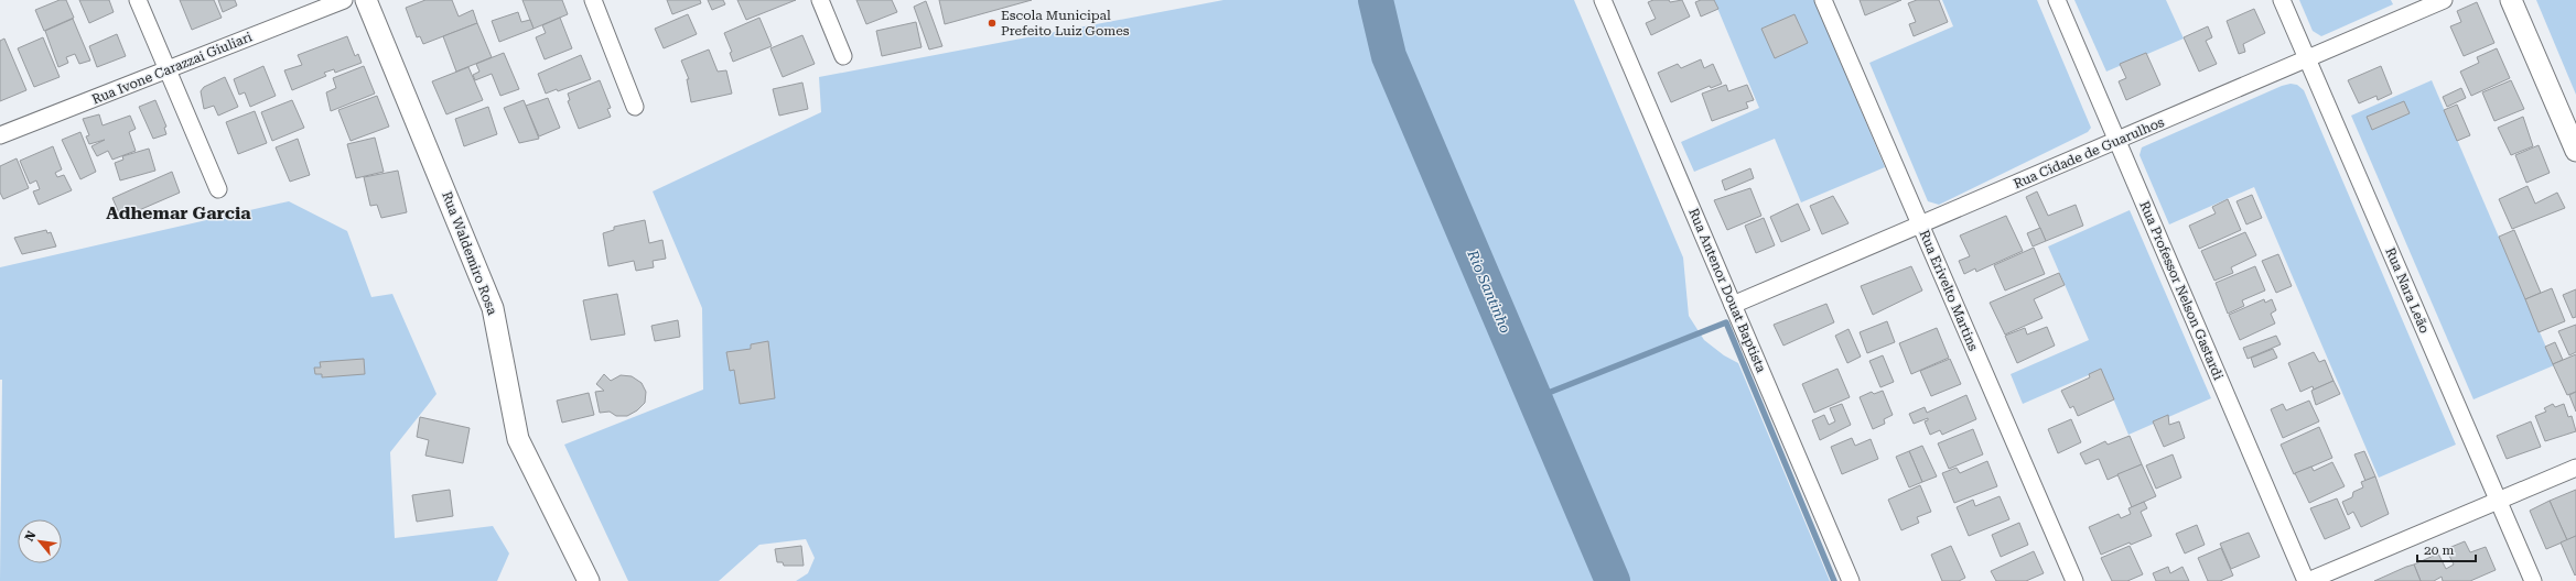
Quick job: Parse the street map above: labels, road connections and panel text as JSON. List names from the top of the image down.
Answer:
{
  "streets": {
    "street": [
      "Rua Ivone Carazzai Giuliari",
      "Rua Cidade de Guarulhos",
      "Rua Waldemiro Rosa",
      "Rua Antenor Douat Baptista",
      "Rua Erivelto Martins",
      "Rua Professor Nelson Gastardi",
      "Rua Nara Leão"
    ]
  },
  "crossings": [
    ["Rua Cidade de Guarulhos", "Rua Antenor Douat Baptista"],
    ["Rua Cidade de Guarulhos", "Rua Erivelto Martins"],
    ["Rua Cidade de Guarulhos", "Rua Professor Nelson Gastardi"],
    ["Rua Cidade de Guarulhos", "Rua Nara Leão"]
  ],
  "districts": ["Adhemar Garcia"],
  "water": ["Rio Santinho"],
  "places": ["Escola Municipal Prefeito Luiz Gomes"],
  "scale_bar": "20 m",
  "north": "top left"
}
